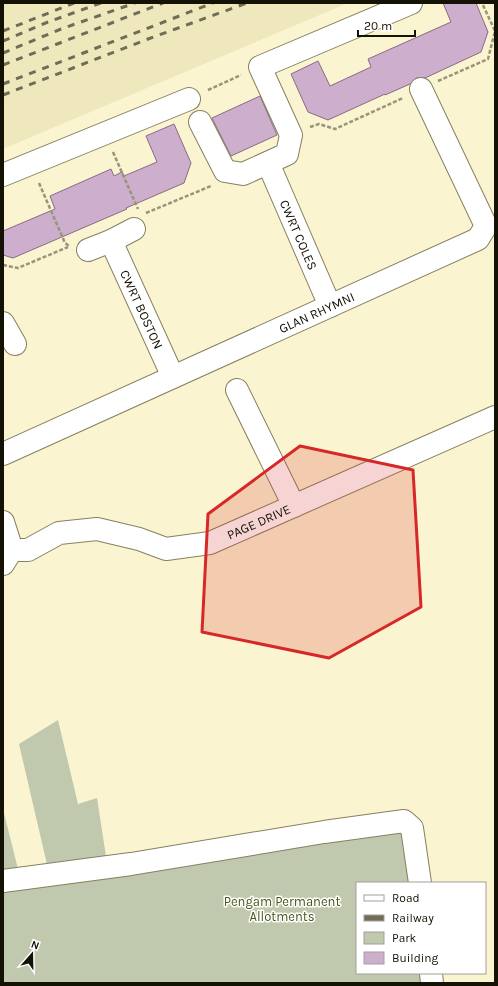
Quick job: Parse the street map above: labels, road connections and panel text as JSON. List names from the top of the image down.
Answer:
{
  "streets": {
    "street": [
      "CWRT COLES",
      "CWRT BOSTON",
      "GLAN RHYMNI",
      "PAGE DRIVE"
    ]
  },
  "crossings": [
    ["CWRT COLES", "GLAN RHYMNI"],
    ["CWRT BOSTON", "GLAN RHYMNI"]
  ],
  "parks": ["Pengam Permanent Allotments"],
  "legend": [
    "Road",
    "Railway",
    "Park",
    "Building"
  ],
  "scale_bar": "20 m",
  "north": "top"
}
